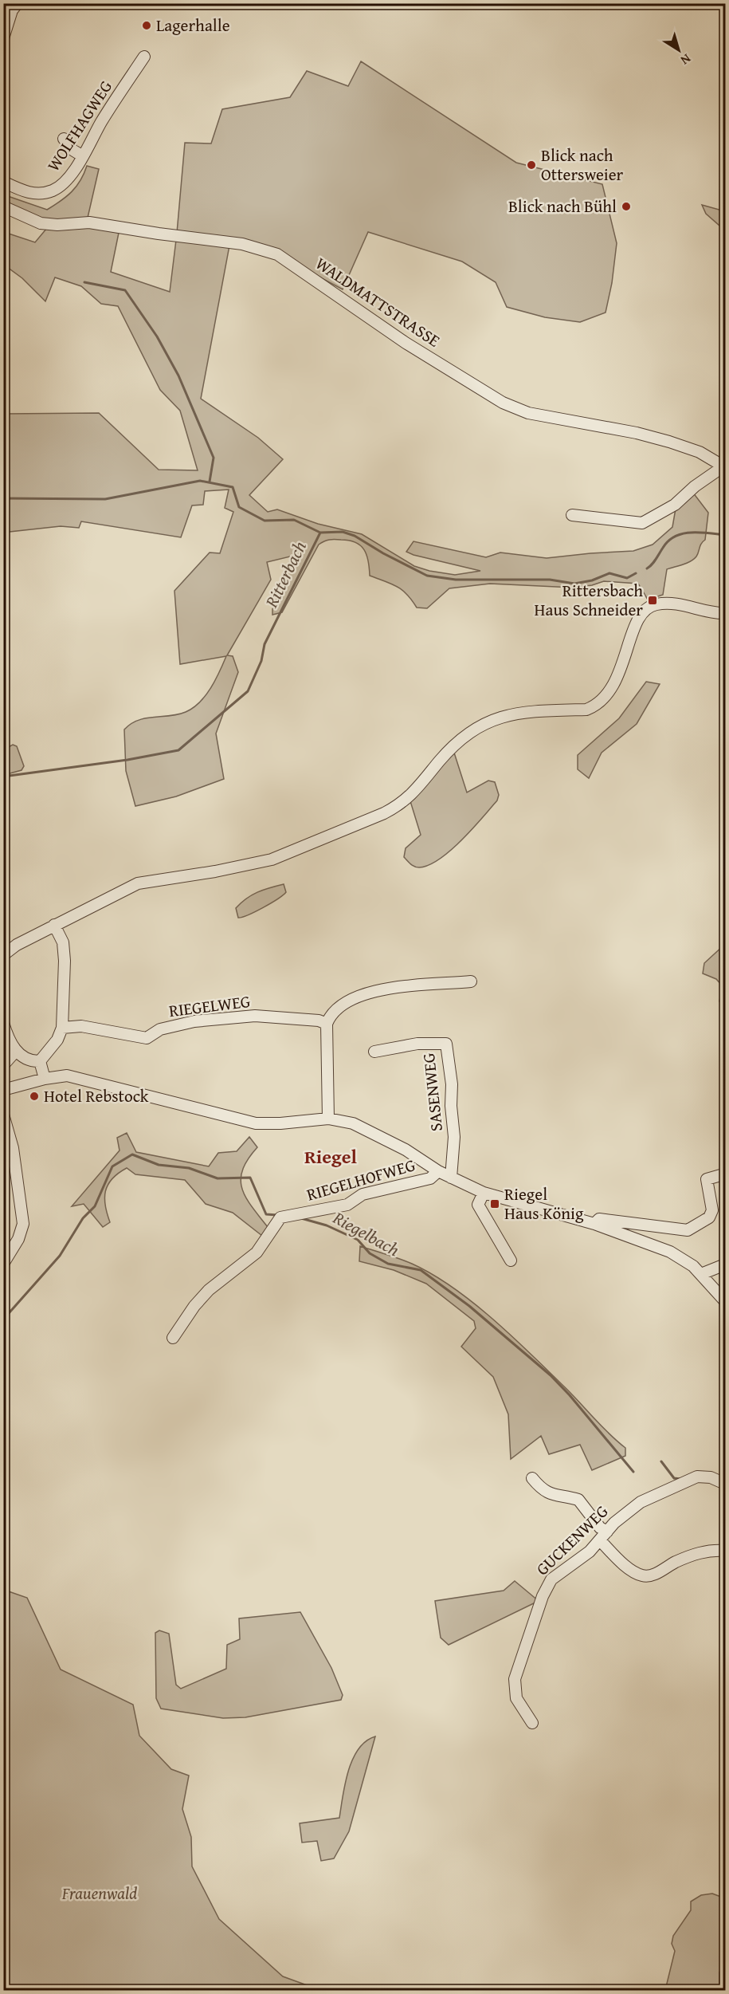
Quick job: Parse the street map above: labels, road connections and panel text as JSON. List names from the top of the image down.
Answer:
{
  "streets": {
    "street": [
      "WOLFHAGWEG",
      "WALDMATTSTRASSE",
      "RIEGELWEG",
      "SASENWEG",
      "RIEGELHOFWEG",
      "GUCKENWEG"
    ]
  },
  "districts": ["Riegel"],
  "water": ["Ritterbach", "Riegelbach"],
  "parks": ["Frauenwald"],
  "places": {
    "other": [
      "Lagerhalle",
      "Blick nach Ottersweier",
      "Blick nach Bühl",
      "Hotel Rebstock"
    ],
    "transit": ["Rittersbach Haus Schneider", "Riegel Haus König"]
  },
  "north": "bottom right"
}
